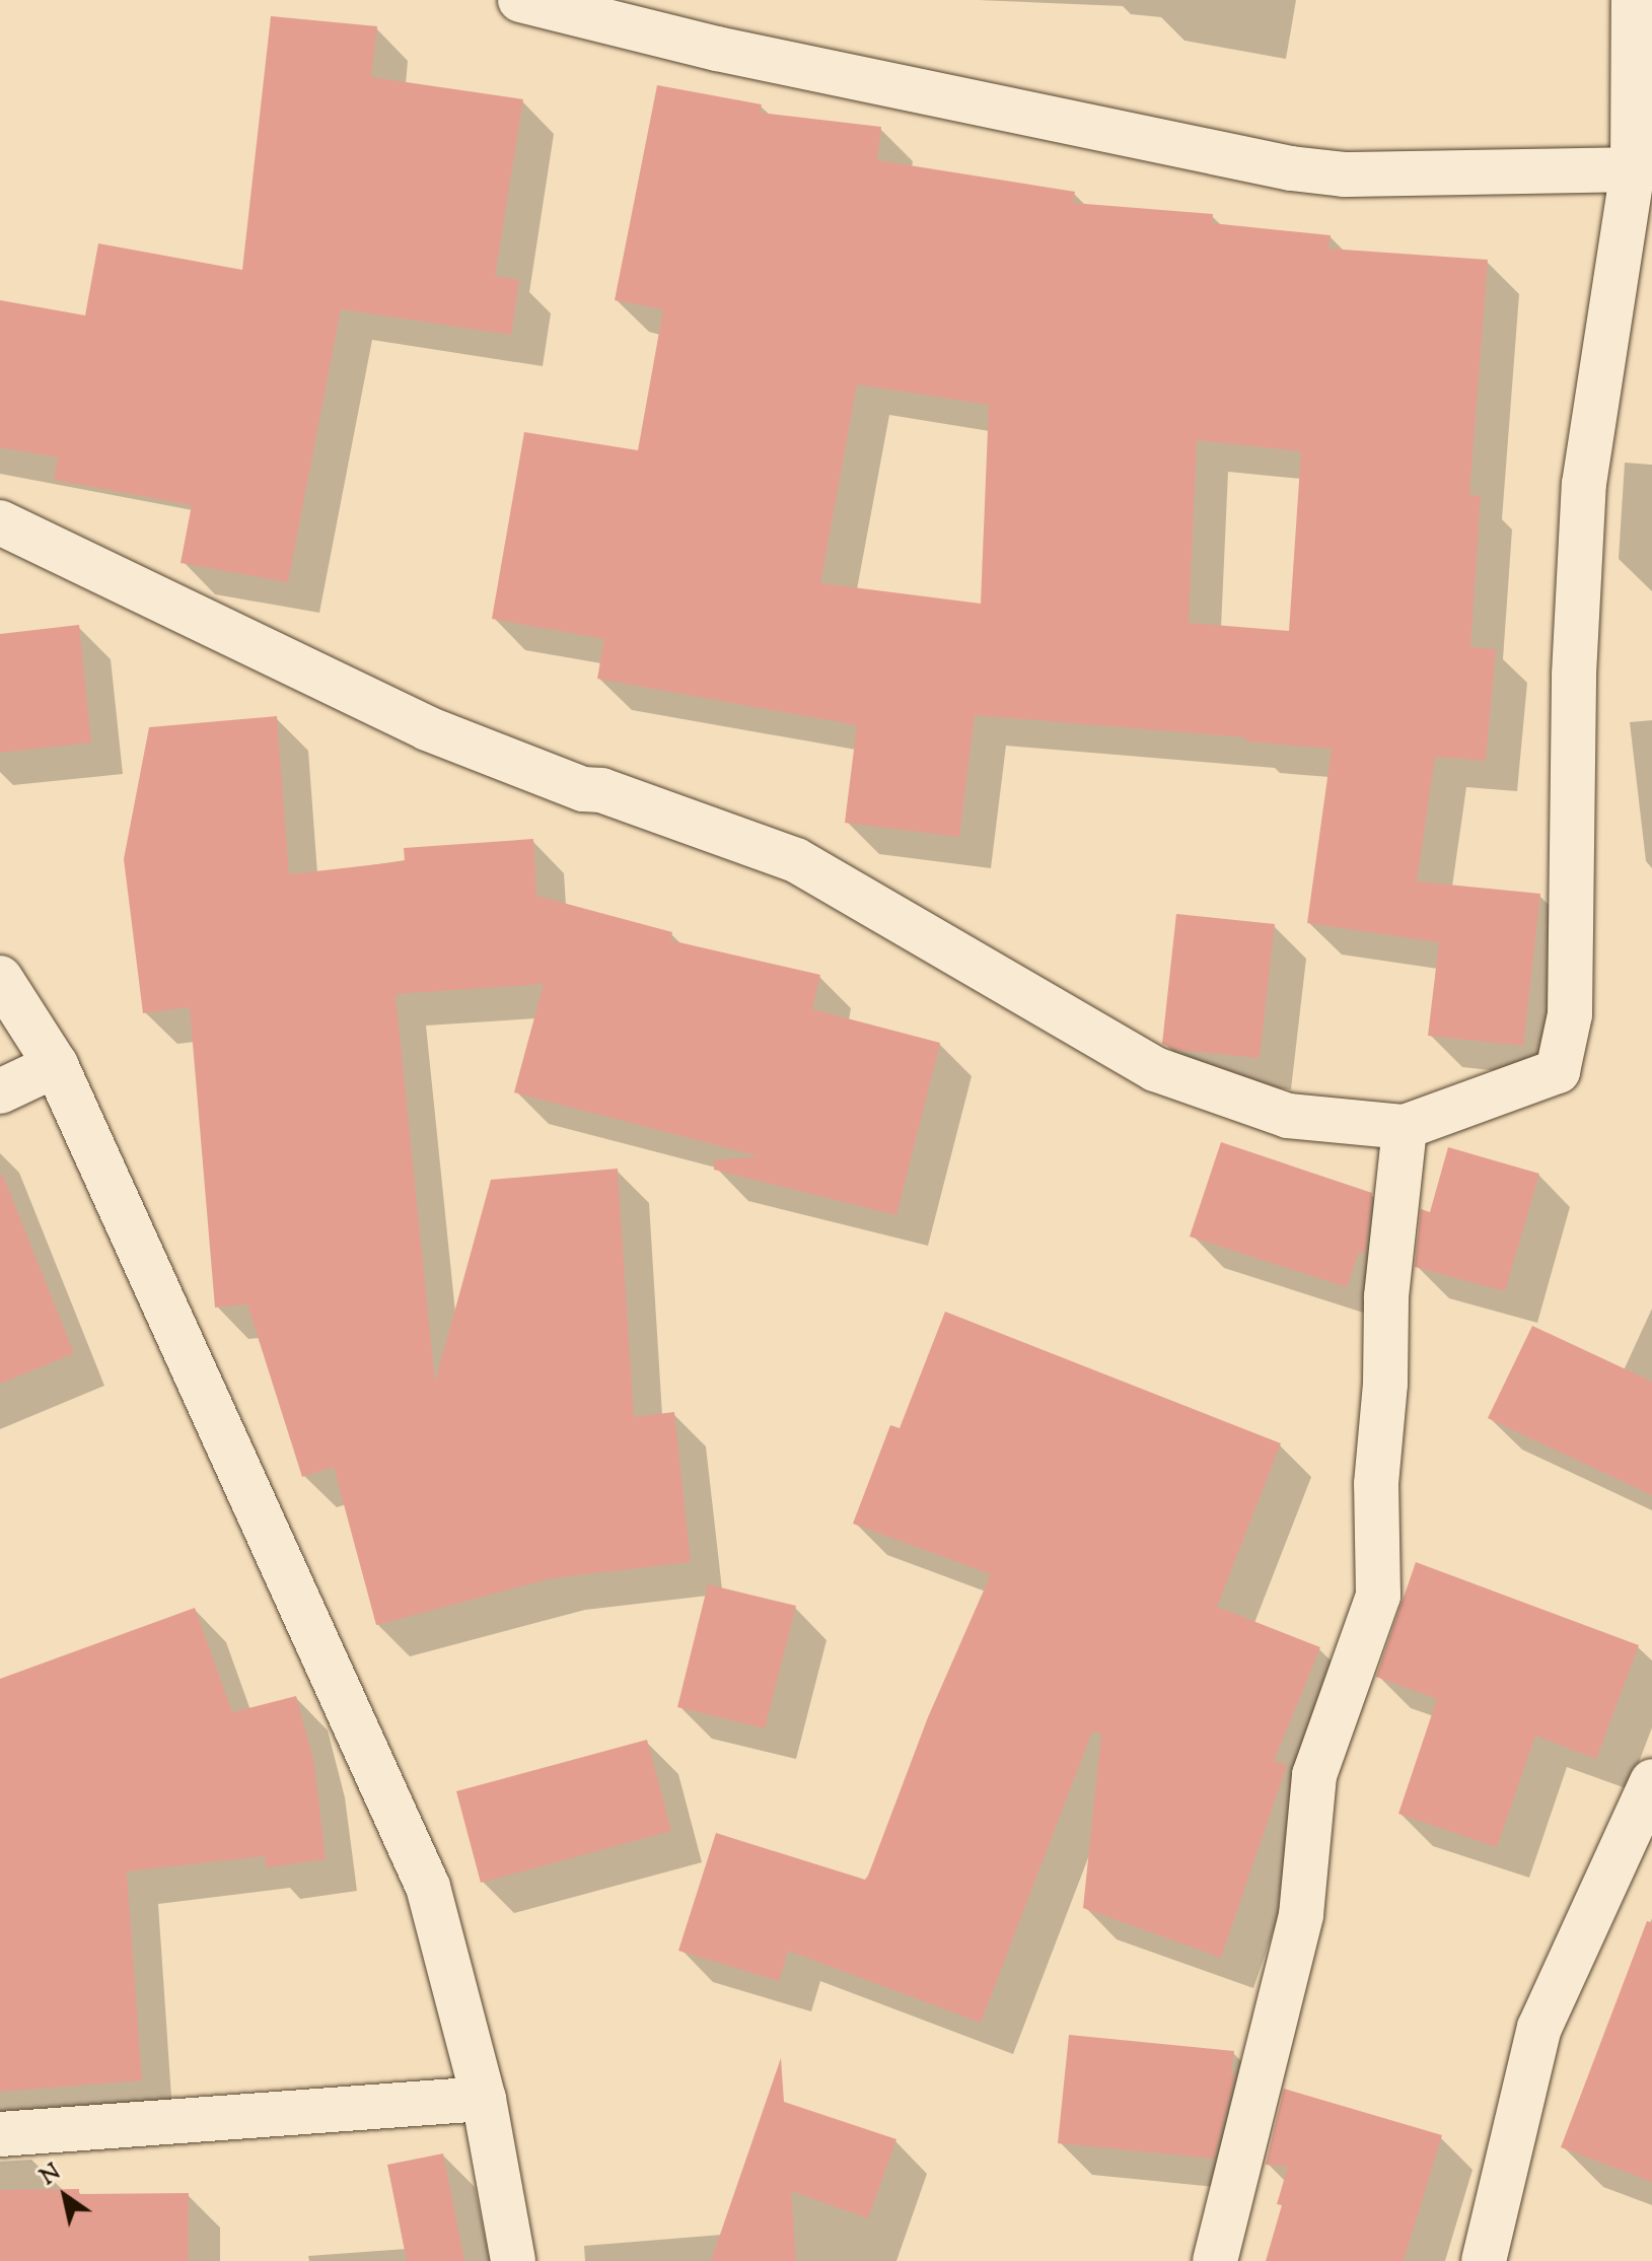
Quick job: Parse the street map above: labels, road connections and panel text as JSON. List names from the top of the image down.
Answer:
{
  "north": "top left"
}
